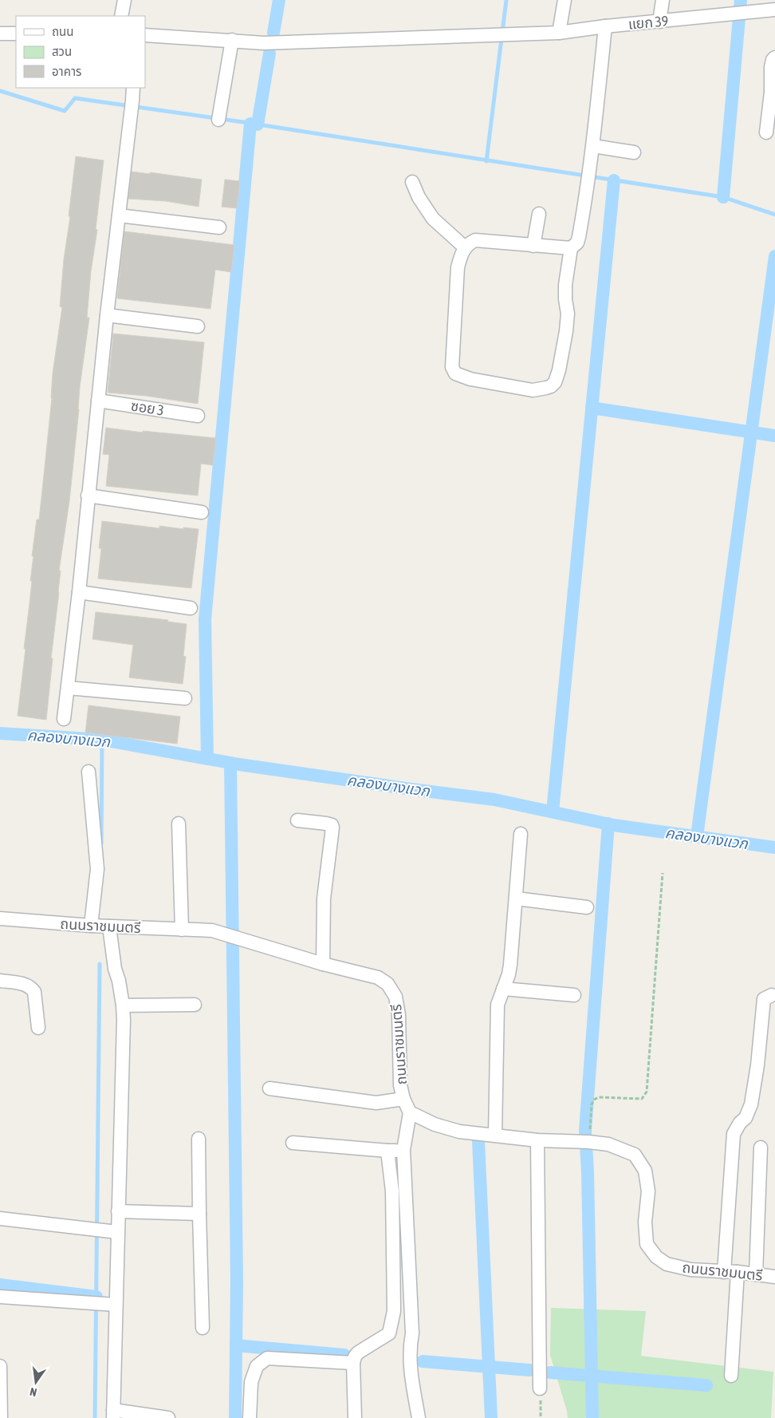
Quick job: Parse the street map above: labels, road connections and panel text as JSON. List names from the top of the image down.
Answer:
{
  "streets": {
    "street": ["แยก 39", "ซอย 3", "ถนนราชมนตรี"]
  },
  "water": ["คลองบางแวก"],
  "legend": ["ถนน", "สวน", "อาคาร"],
  "north": "bottom"
}
